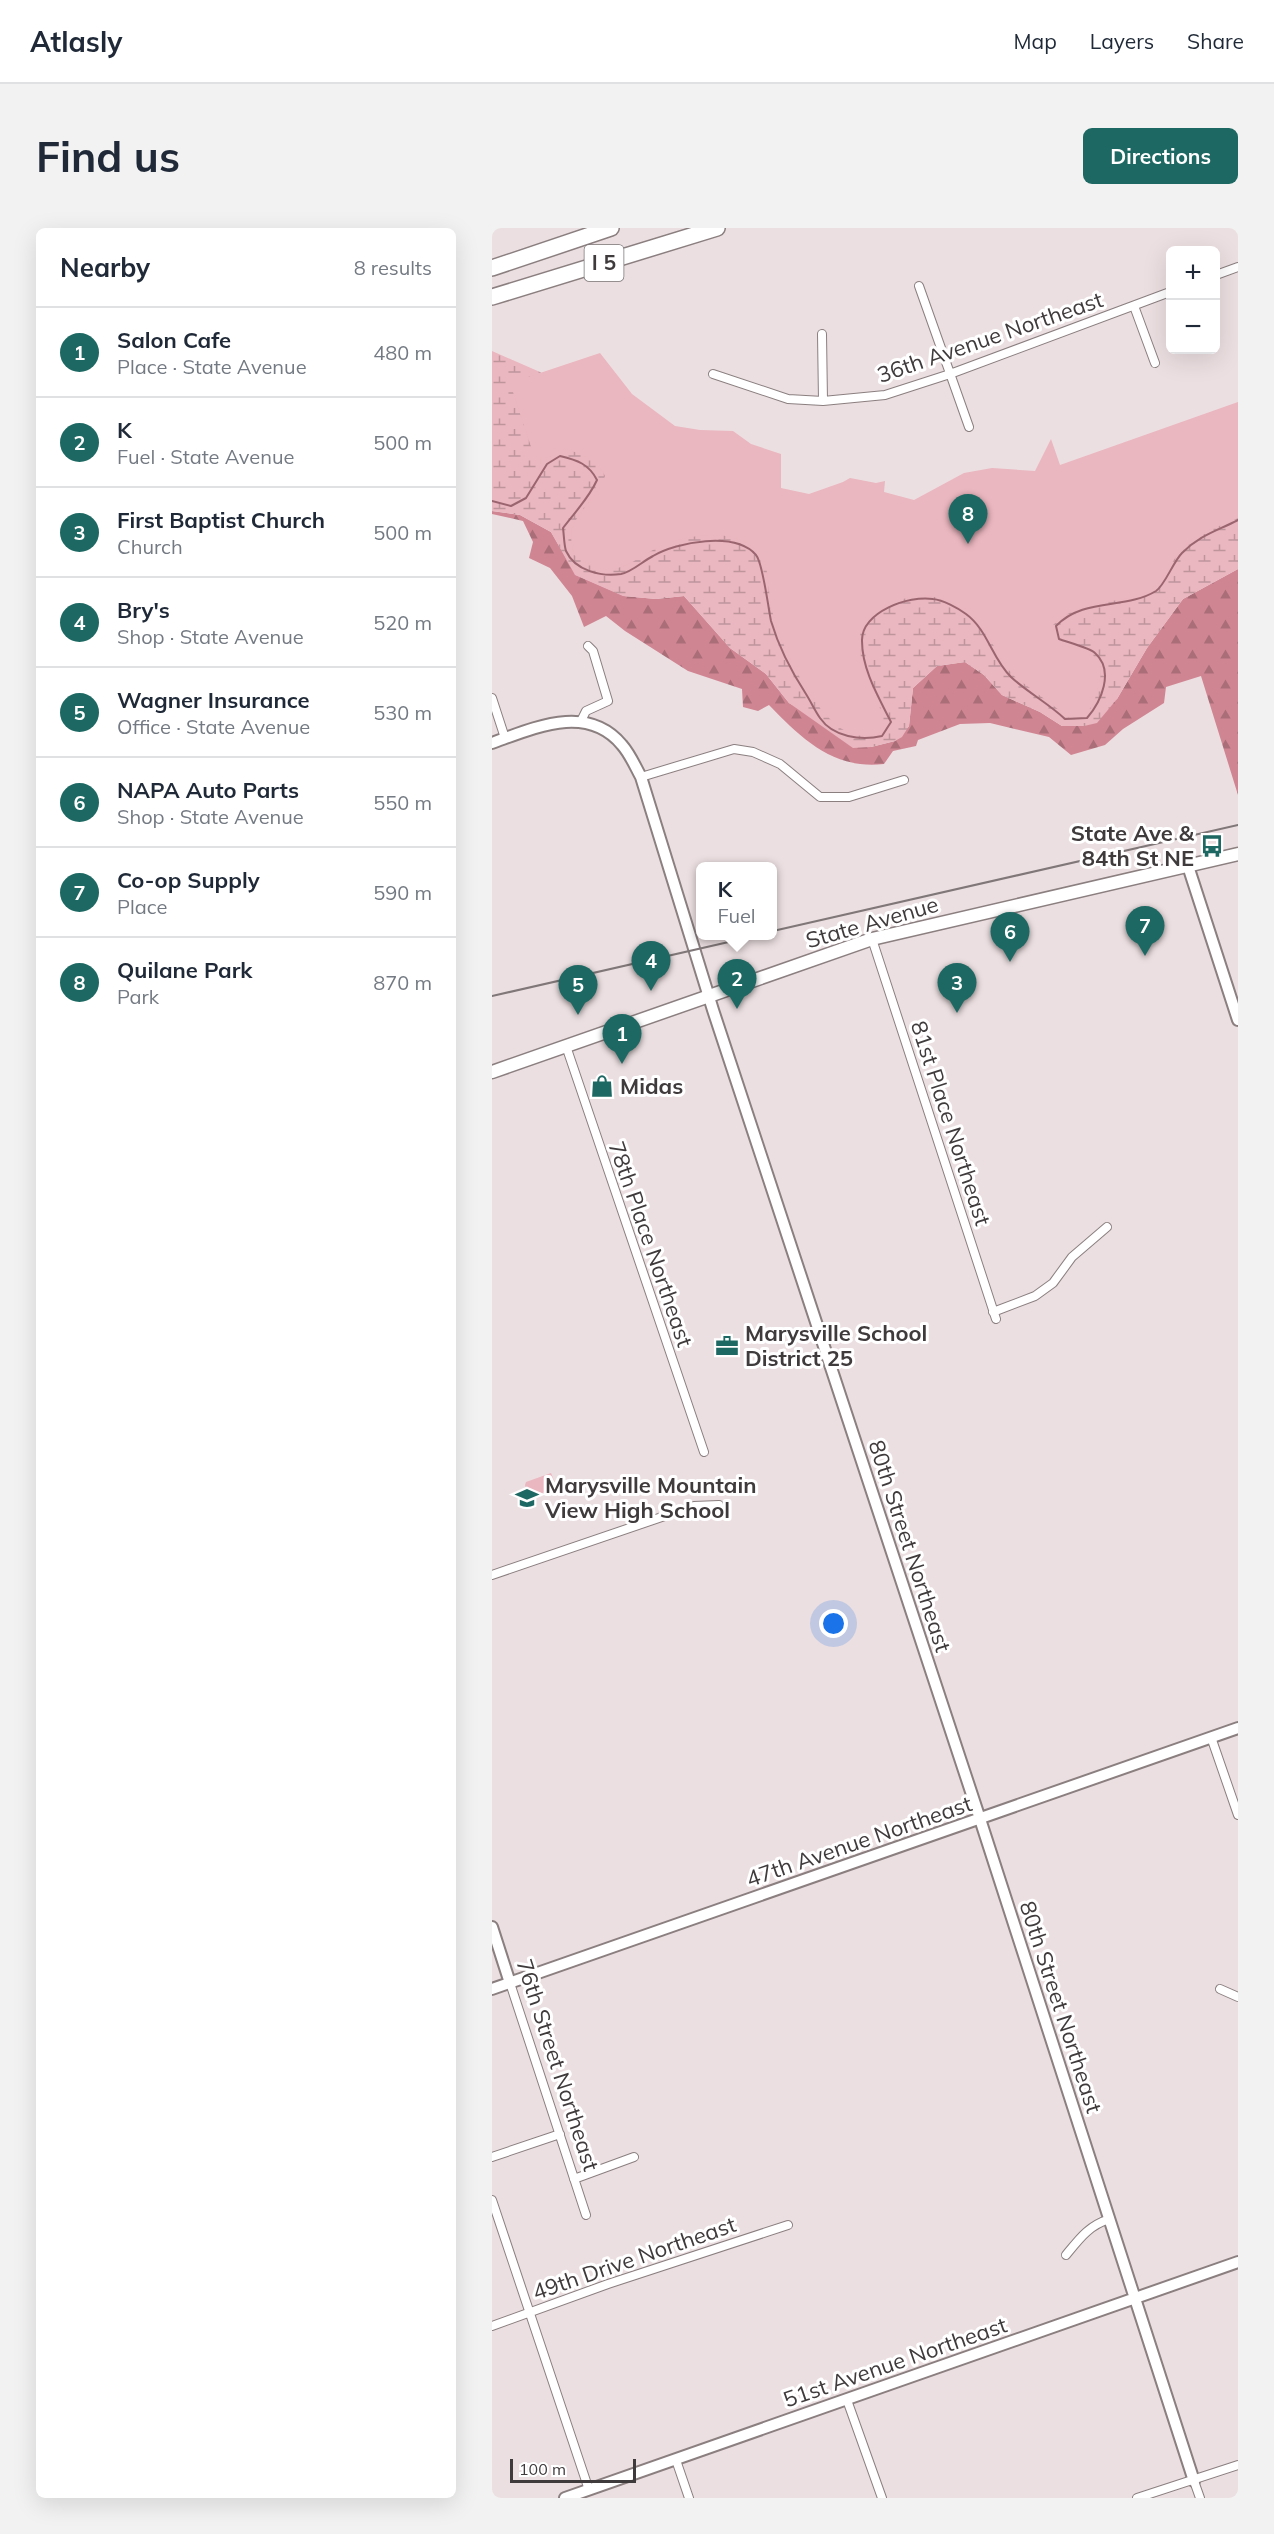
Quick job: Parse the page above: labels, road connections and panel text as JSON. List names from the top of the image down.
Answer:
{
  "streets": {
    "highway": ["I 5"],
    "main road": ["State Avenue"],
    "street": [
      "36th Avenue Northeast",
      "81st Place Northeast",
      "78th Place Northeast",
      "80th Street Northeast",
      "47th Avenue Northeast",
      "76th Street Northeast",
      "49th Drive Northeast",
      "51st Avenue Northeast"
    ]
  },
  "crossings": [
    ["State Avenue", "81st Place Northeast"],
    ["State Avenue", "78th Place Northeast"],
    ["State Avenue", "80th Street Northeast"],
    ["80th Street Northeast", "47th Avenue Northeast"],
    ["80th Street Northeast", "51st Avenue Northeast"],
    ["47th Avenue Northeast", "76th Street Northeast"]
  ],
  "places": {
    "bus stop": ["State Ave & 84th St NE"],
    "shop": ["Midas"],
    "office": ["Marysville School District 25"],
    "school or university": ["Marysville Mountain View High School"]
  },
  "scale_bar": "100 m",
  "page": {
    "header": "Atlasly",
    "nav": ["Map", "Layers", "Share"],
    "buttons": "Directions",
    "title": "Find us",
    "heading": ["Nearby", "8 results"],
    "map_buttons": ["+", "−"],
    "list": [
      {
        "mark": "1",
        "name": "Salon Cafe",
        "note": "Place · State Avenue",
        "value": "480 m"
      },
      {
        "mark": "2",
        "name": "K",
        "note": "Fuel · State Avenue",
        "value": "500 m"
      },
      {
        "mark": "3",
        "name": "First Baptist Church",
        "note": "Church",
        "value": "500 m"
      },
      {
        "mark": "4",
        "name": "Bry's",
        "note": "Shop · State Avenue",
        "value": "520 m"
      },
      {
        "mark": "5",
        "name": "Wagner Insurance",
        "note": "Office · State Avenue",
        "value": "530 m"
      },
      {
        "mark": "6",
        "name": "NAPA Auto Parts",
        "note": "Shop · State Avenue",
        "value": "550 m"
      },
      {
        "mark": "7",
        "name": "Co-op Supply",
        "note": "Place",
        "value": "590 m"
      },
      {
        "mark": "8",
        "name": "Quilane Park",
        "note": "Park",
        "value": "870 m"
      }
    ],
    "pins": [
      "8",
      "7",
      "6",
      "4",
      "2",
      "3",
      "5",
      "1"
    ],
    "popup": ["K", "Fuel"],
    "scale": "100 m"
  }
}
